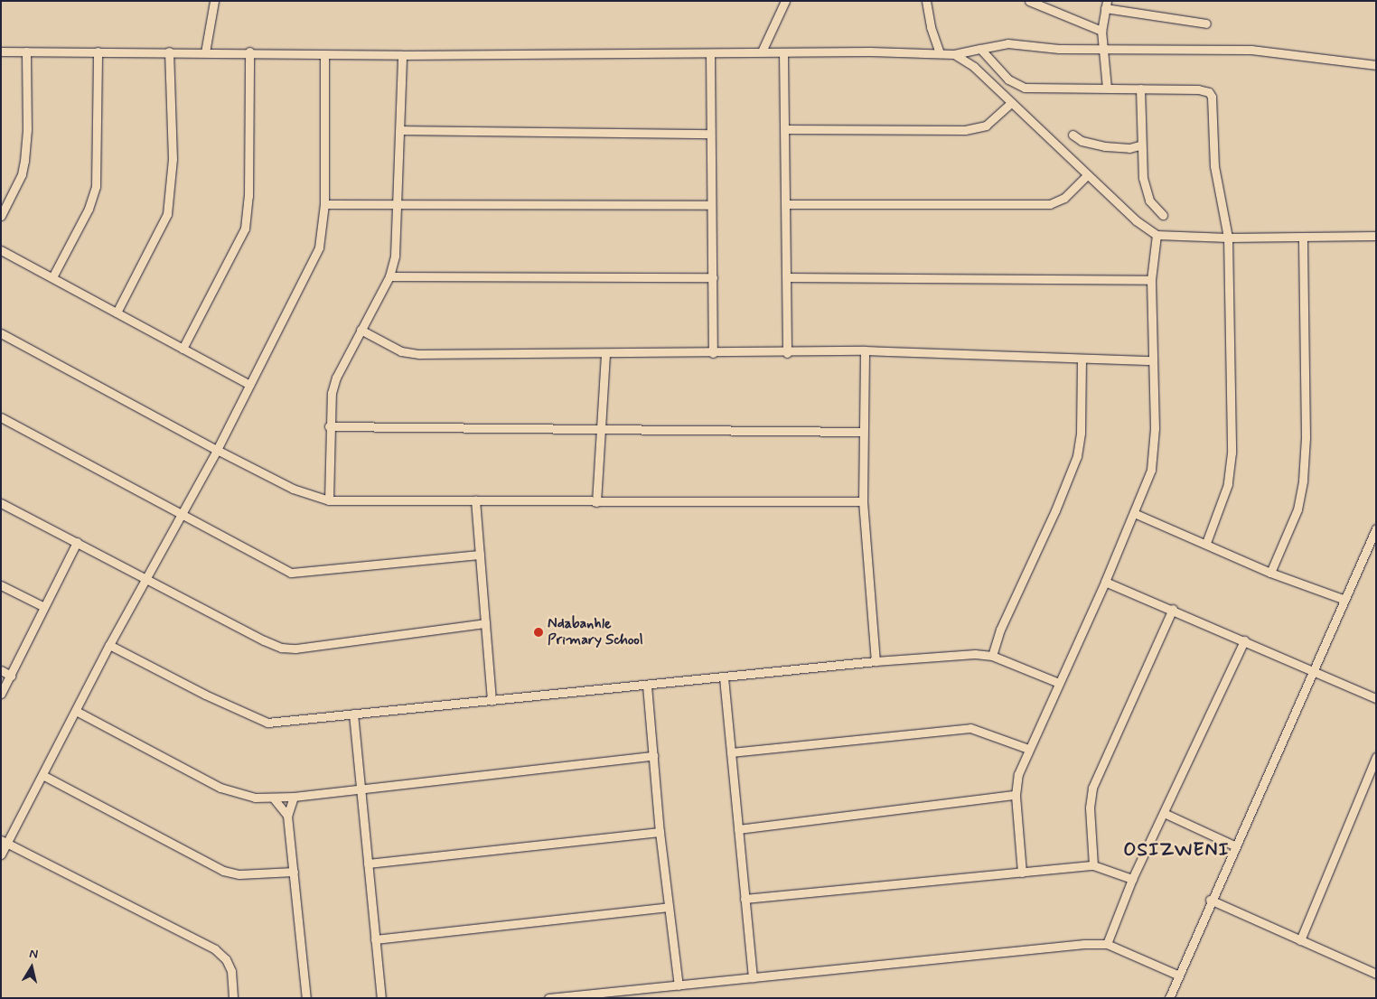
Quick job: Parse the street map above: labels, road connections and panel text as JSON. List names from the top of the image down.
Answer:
{
  "districts": ["OSIZWENI"],
  "places": ["Ndabanhle Primary School"],
  "north": "top"
}
